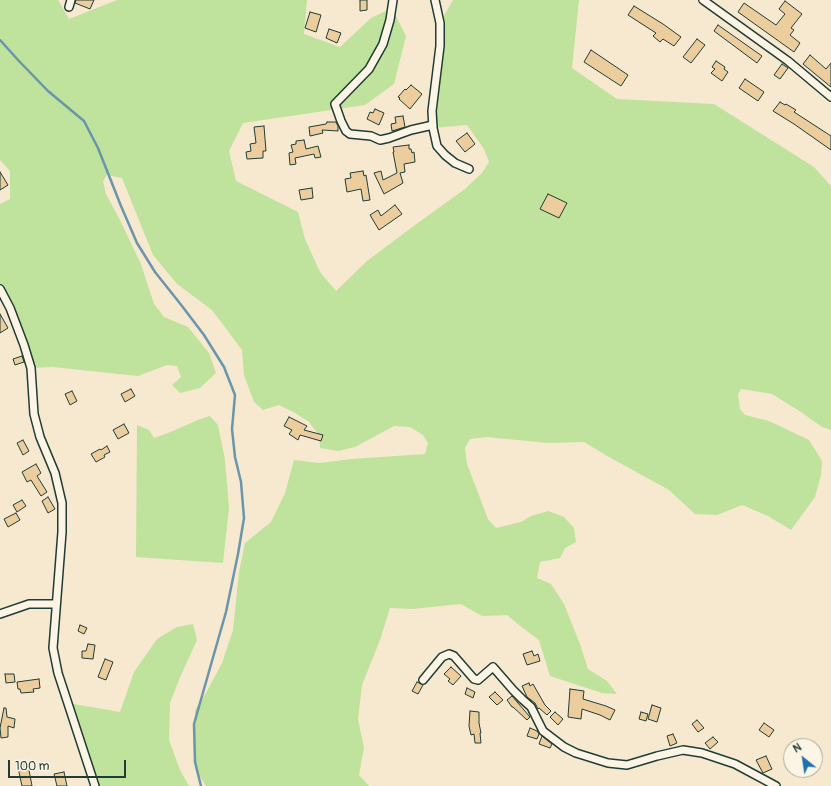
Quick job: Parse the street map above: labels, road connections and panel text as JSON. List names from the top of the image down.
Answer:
{
  "scale_bar": "100 m",
  "north": "top left"
}
